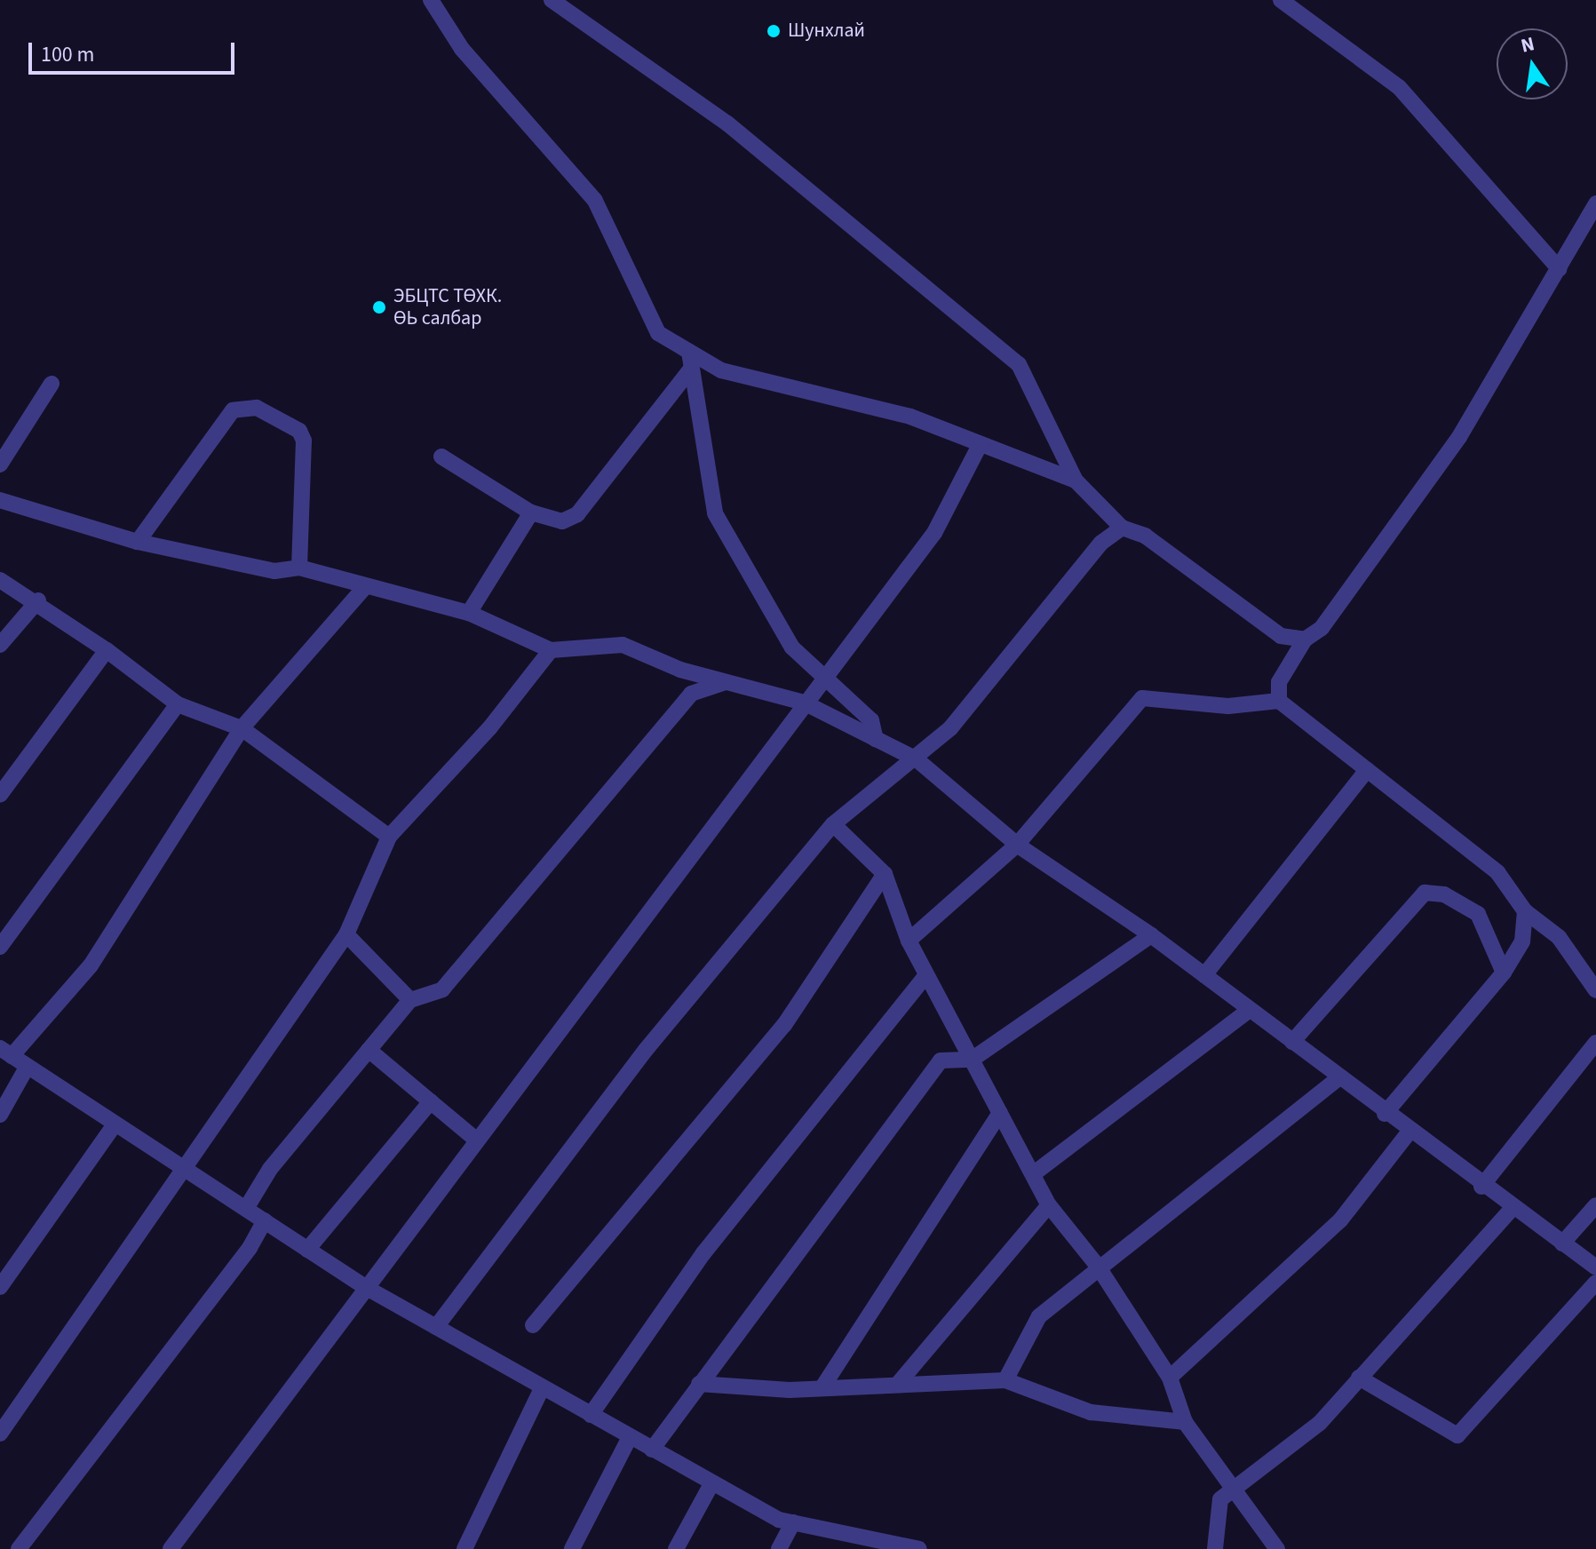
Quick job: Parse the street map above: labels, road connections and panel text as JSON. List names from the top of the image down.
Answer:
{
  "places": ["Шунхлай", "ЭБЦТС ТӨХК. ӨЬ салбар"],
  "scale_bar": "100 m",
  "north": "top"
}
